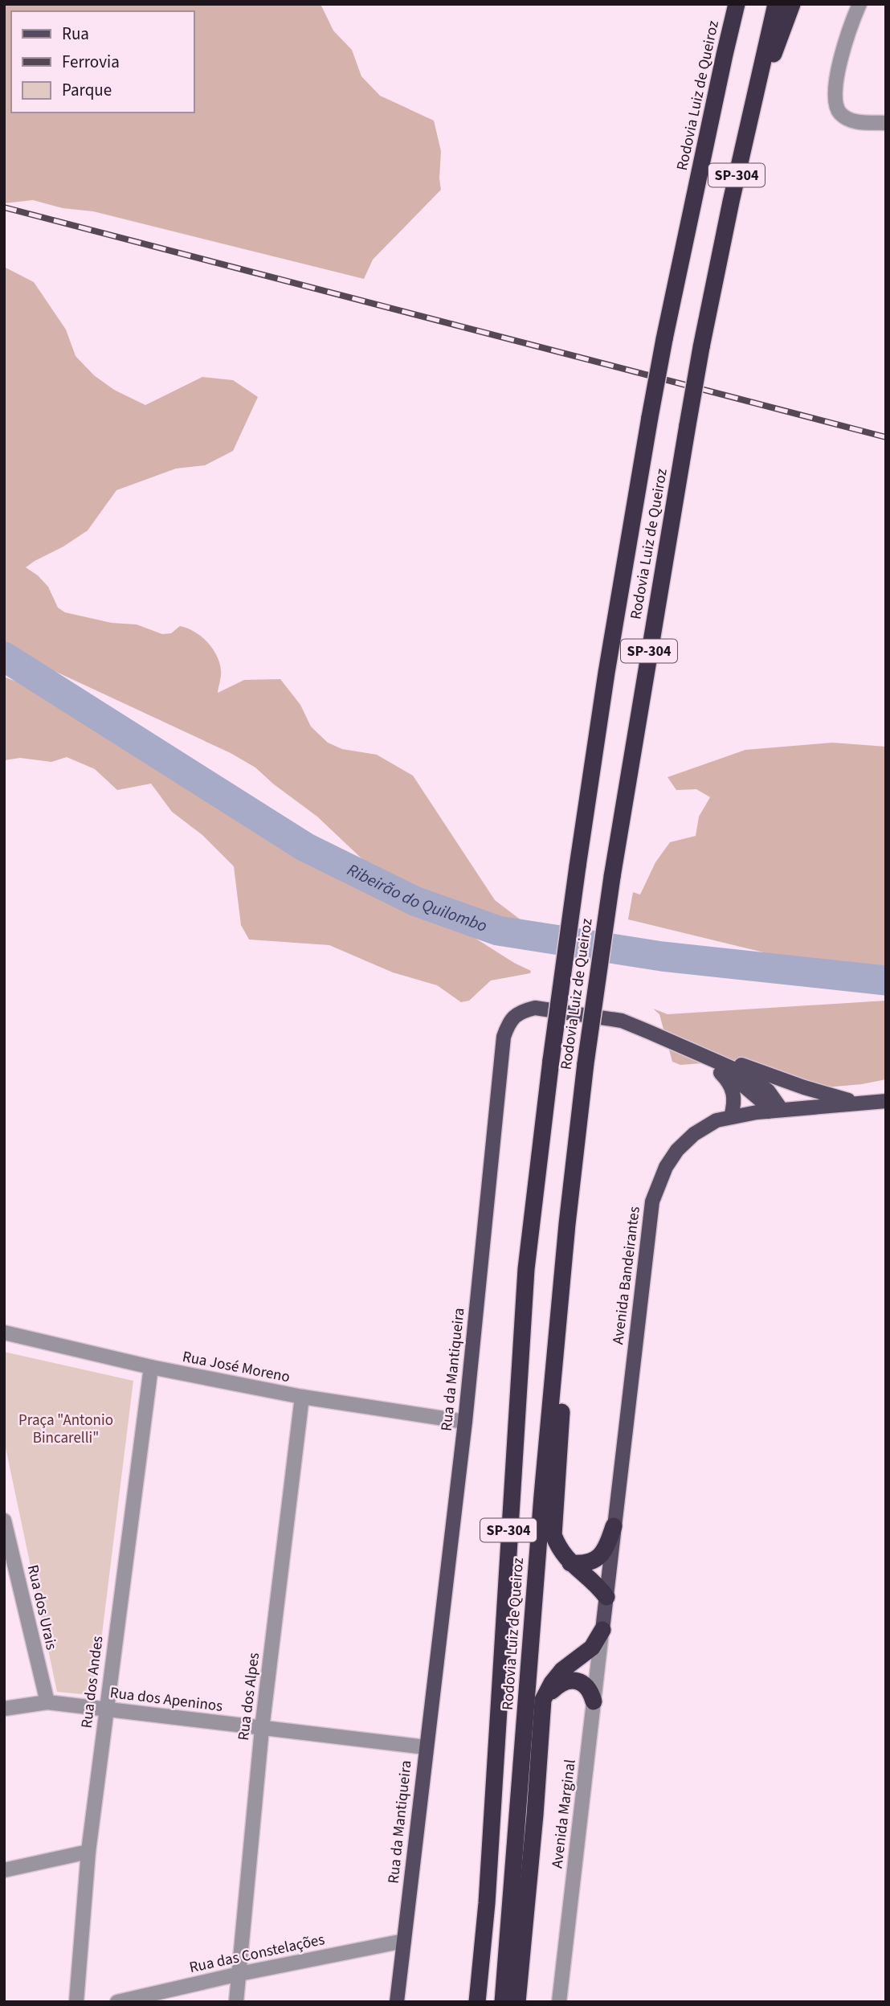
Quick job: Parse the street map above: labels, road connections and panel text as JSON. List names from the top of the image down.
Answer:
{
  "streets": {
    "highway": ["Rodovia Luiz de Queiroz", "SP-304"],
    "main road": ["Avenida Bandeirantes", "Rua da Mantiqueira"],
    "street": [
      "Rua José Moreno",
      "Rua dos Urais",
      "Rua dos Andes",
      "Rua dos Alpes",
      "Rua dos Apeninos",
      "Avenida Marginal",
      "Rua das Constelações"
    ]
  },
  "crossings": [
    ["Avenida Bandeirantes", "Rua da Mantiqueira"],
    ["Avenida Bandeirantes", "Avenida Marginal"],
    ["Rua José Moreno", "Rua da Mantiqueira"],
    ["Rua José Moreno", "Rua dos Andes"],
    ["Rua José Moreno", "Rua dos Alpes"],
    ["Rua da Mantiqueira", "Rua dos Apeninos"],
    ["Rua da Mantiqueira", "Rua das Constelações"],
    ["Rua dos Urais", "Rua dos Apeninos"],
    ["Rua dos Andes", "Rua dos Apeninos"],
    ["Rua dos Alpes", "Rua dos Apeninos"],
    ["Rua dos Alpes", "Rua das Constelações"]
  ],
  "water": ["Ribeirão do Quilombo"],
  "parks": ["Praça \"Antonio Bincarelli\""],
  "legend": ["Rua", "Ferrovia", "Parque"]
}
